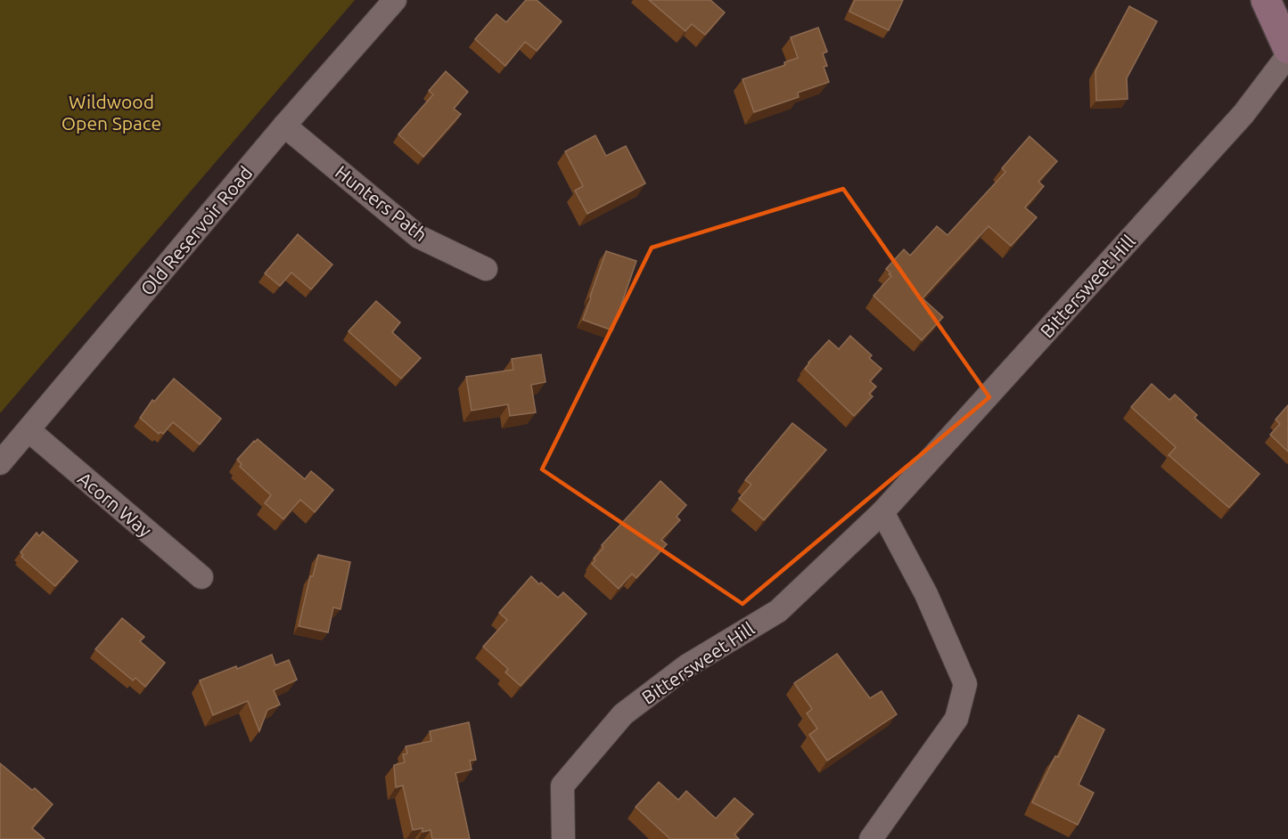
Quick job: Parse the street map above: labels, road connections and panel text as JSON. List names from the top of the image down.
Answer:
{
  "streets": {
    "street": [
      "Hunters Path",
      "Old Reservoir Road",
      "Bittersweet Hill",
      "Acorn Way"
    ]
  },
  "crossings": [
    ["Hunters Path", "Old Reservoir Road"],
    ["Old Reservoir Road", "Acorn Way"]
  ],
  "parks": ["Wildwood Open Space"]
}
